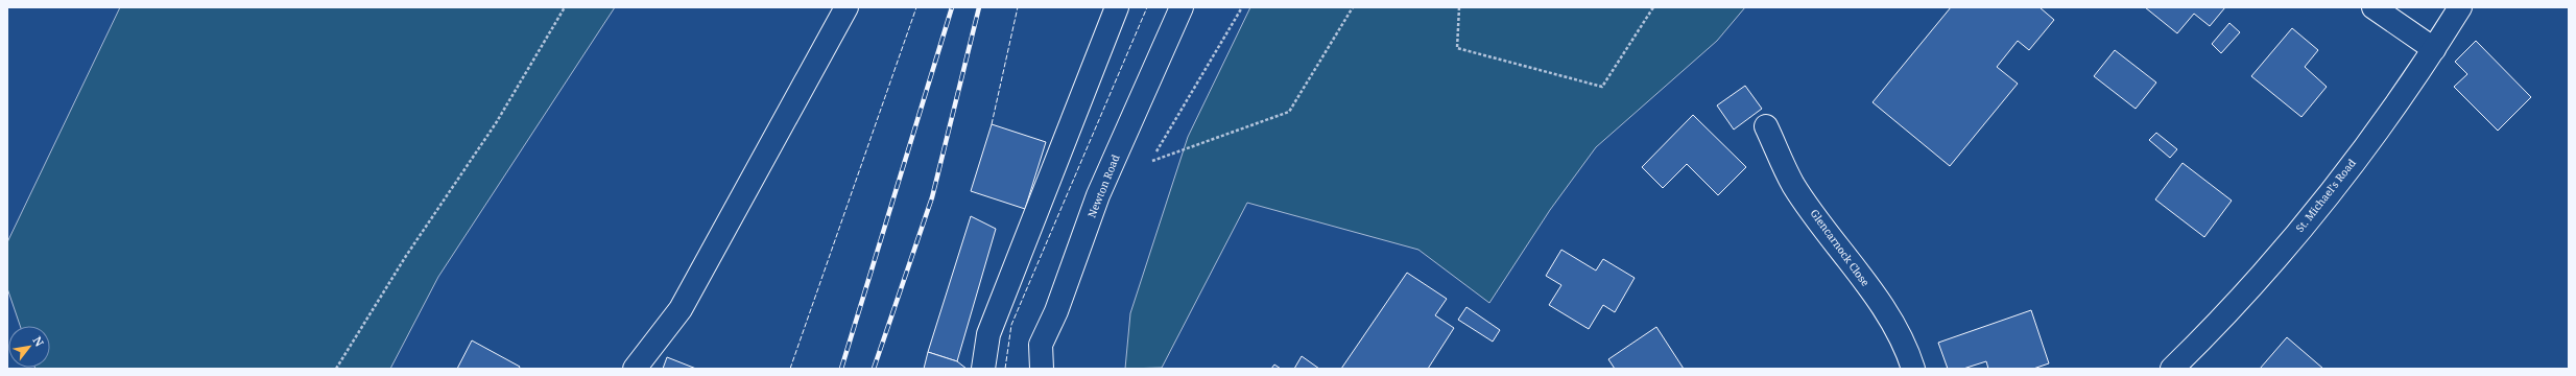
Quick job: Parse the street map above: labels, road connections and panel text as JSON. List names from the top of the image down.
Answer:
{
  "streets": {
    "street": ["Newton Road", "St. Michael's Road", "Glencarnock Close"]
  },
  "north": "top right"
}
